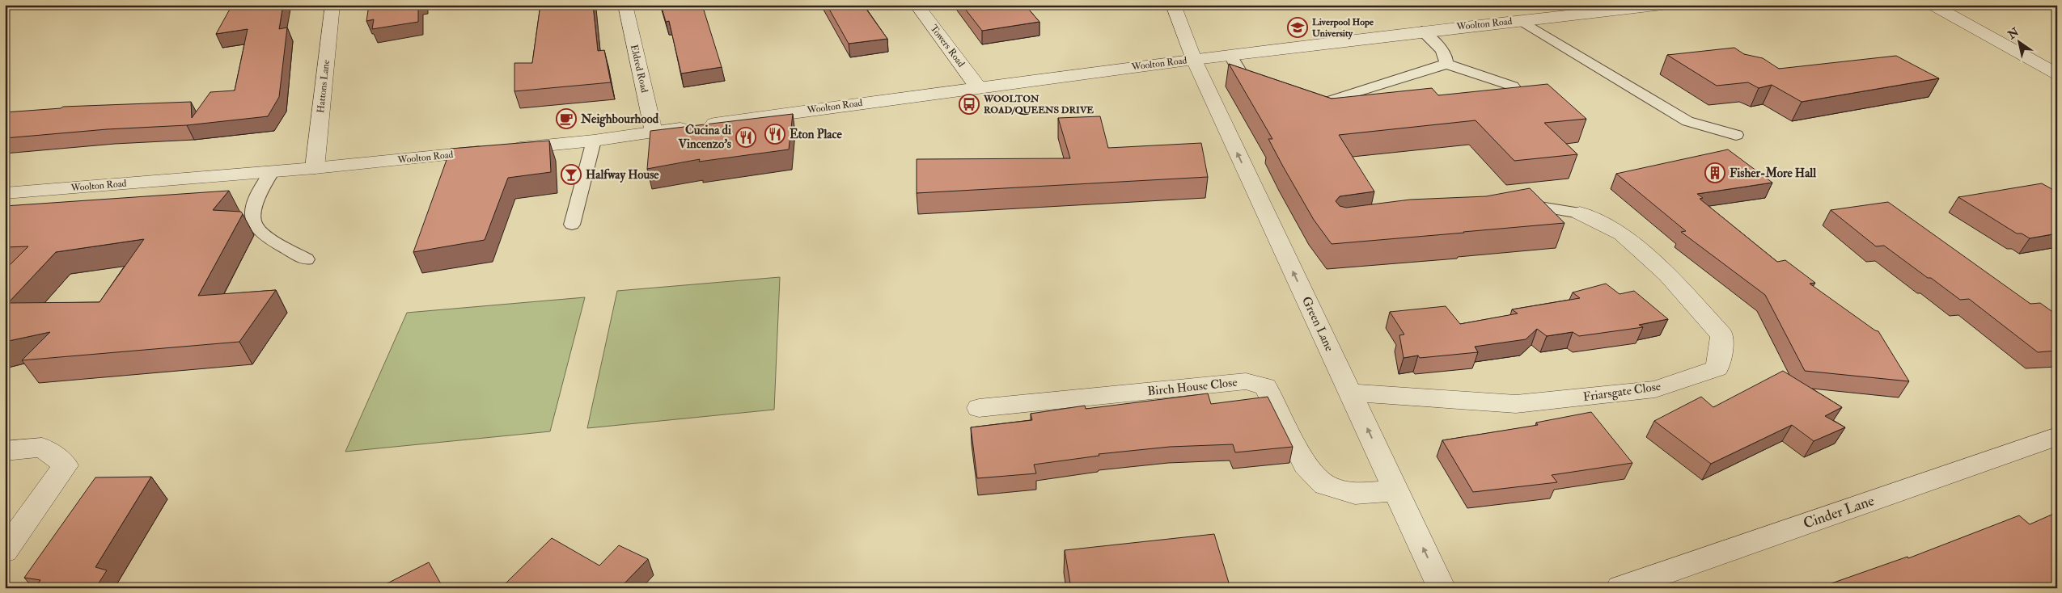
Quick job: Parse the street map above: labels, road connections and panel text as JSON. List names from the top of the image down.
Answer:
{
  "streets": {
    "street": [
      "Woolton Road",
      "Towers Road",
      "Eldred Road",
      "Hattons Lane",
      "Green Lane",
      "Birch House Close",
      "Friarsgate Close",
      "Cinder Lane"
    ]
  },
  "crossings": [
    ["Woolton Road", "Towers Road"],
    ["Woolton Road", "Eldred Road"],
    ["Woolton Road", "Hattons Lane"],
    ["Woolton Road", "Green Lane"],
    ["Green Lane", "Birch House Close"],
    ["Green Lane", "Friarsgate Close"]
  ],
  "one_way": ["Green Lane"],
  "places": {
    "school or university": ["Liverpool Hope University"],
    "bus stop": ["WOOLTON ROAD/QUEENS DRIVE"],
    "cafe": ["Neighbourhood"],
    "restaurant": ["Eton Place", "Cucina di Vincenzo's"],
    "building": ["Fisher-More Hall"],
    "bar": ["Halfway House"]
  },
  "north": "top left"
}
